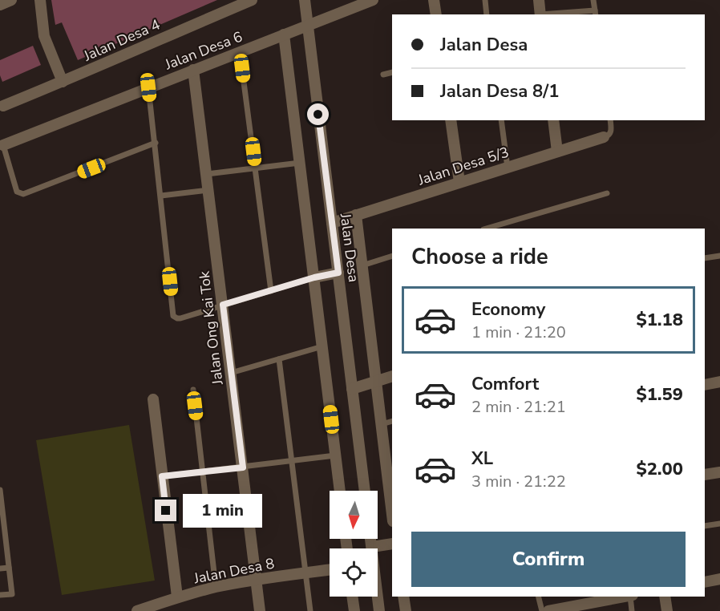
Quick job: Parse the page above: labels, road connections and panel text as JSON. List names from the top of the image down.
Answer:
{
  "streets": {
    "street": [
      "Jalan Desa 4",
      "Jalan Desa 6",
      "Jalan Desa 5/3",
      "Jalan Desa",
      "Jalan Ong Kai Tok",
      "Jalan Desa 8"
    ]
  },
  "crossings": [
    ["Jalan Desa 6", "Jalan Desa"],
    ["Jalan Desa 6", "Jalan Ong Kai Tok"],
    ["Jalan Desa 5/3", "Jalan Desa"],
    ["Jalan Ong Kai Tok", "Jalan Desa 8"]
  ],
  "north": "bottom",
  "page": {
    "banner": ["Jalan Desa", "Jalan Desa 8/1"],
    "heading": "Choose a ride",
    "list": [
      {
        "name": "Economy",
        "note": "1 min · 21:20",
        "value": "$1.18"
      },
      {
        "name": "Comfort",
        "note": "2 min · 21:21",
        "value": "$1.59"
      },
      {
        "name": "XL",
        "note": "3 min · 21:22",
        "value": "$2.00"
      }
    ],
    "bubble": "1 min",
    "buttons": "Confirm"
  }
}
